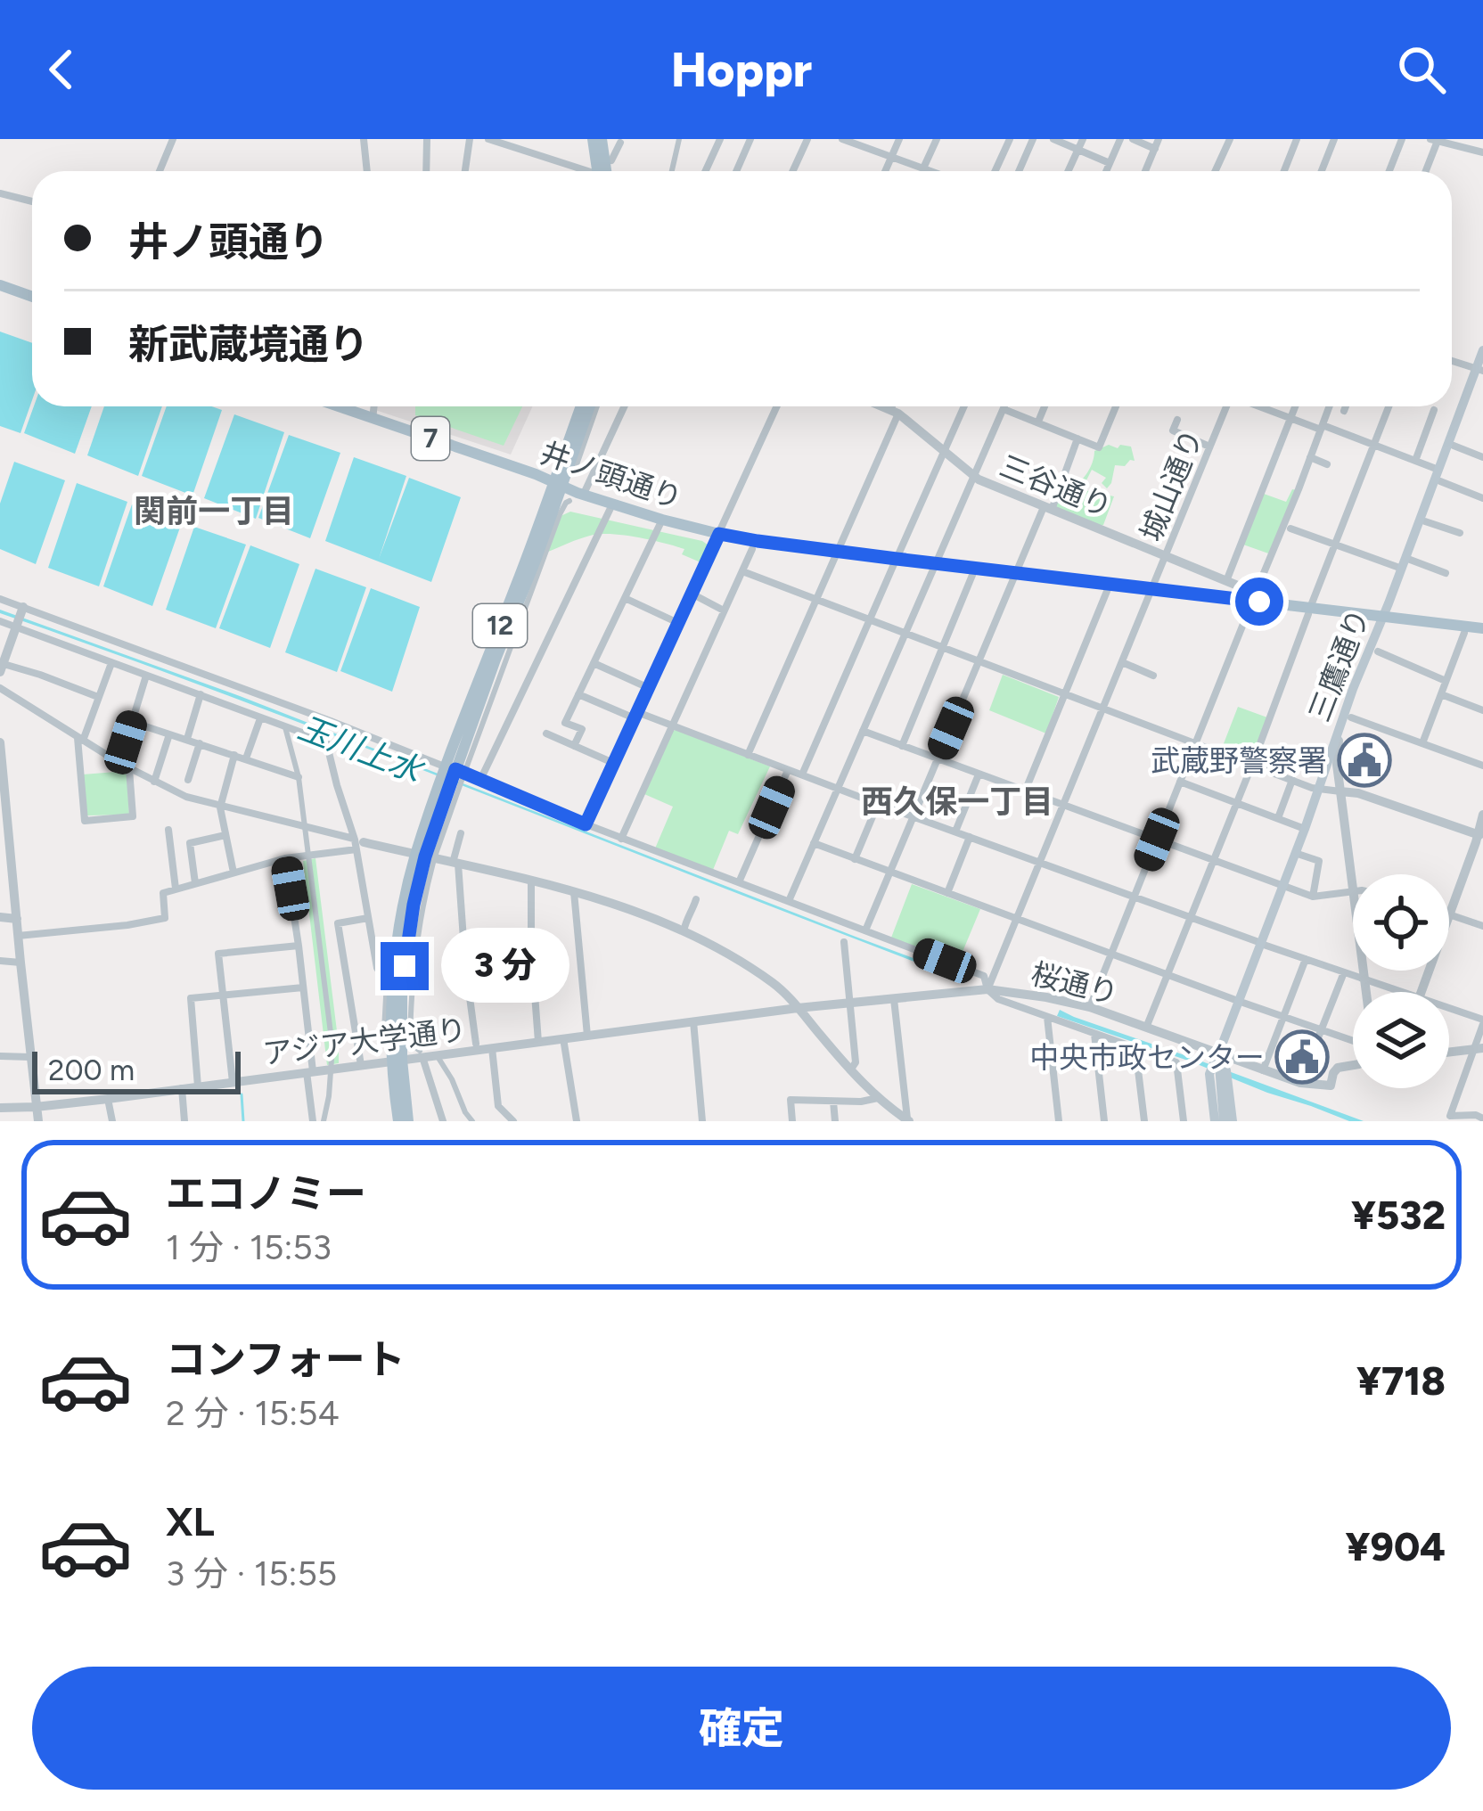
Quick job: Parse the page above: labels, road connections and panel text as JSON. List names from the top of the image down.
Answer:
{
  "streets": {
    "main road": [
      "7",
      "井ノ頭通り",
      "12",
      "三鷹通り"
    ],
    "street": [
      "城山通り",
      "三谷通り",
      "桜通り",
      "アジア大学通り"
    ]
  },
  "crossings": [
    ["井ノ頭通り", "城山通り"],
    ["井ノ頭通り", "三谷通り"],
    ["井ノ頭通り", "12"],
    ["井ノ頭通り", "三鷹通り"],
    ["城山通り", "三谷通り"],
    ["城山通り", "桜通り"],
    ["12", "アジア大学通り"],
    ["三鷹通り", "桜通り"],
    ["桜通り", "アジア大学通り"]
  ],
  "districts": ["関前一丁目", "西久保一丁目"],
  "water": ["玉川上水"],
  "places": {
    "public building": ["武蔵野警察署", "中央市政センター"]
  },
  "scale_bar": "200 m",
  "page": {
    "header": "Hoppr",
    "banner": ["井ノ頭通り", "新武蔵境通り"],
    "bubble": "3 分",
    "scale": "200 m",
    "list": [
      {
        "name": "エコノミー",
        "note": "1 分 · 15:53",
        "value": "¥532"
      },
      {
        "name": "コンフォート",
        "note": "2 分 · 15:54",
        "value": "¥718"
      },
      {
        "name": "XL",
        "note": "3 分 · 15:55",
        "value": "¥904"
      }
    ],
    "buttons": "確定"
  }
}
